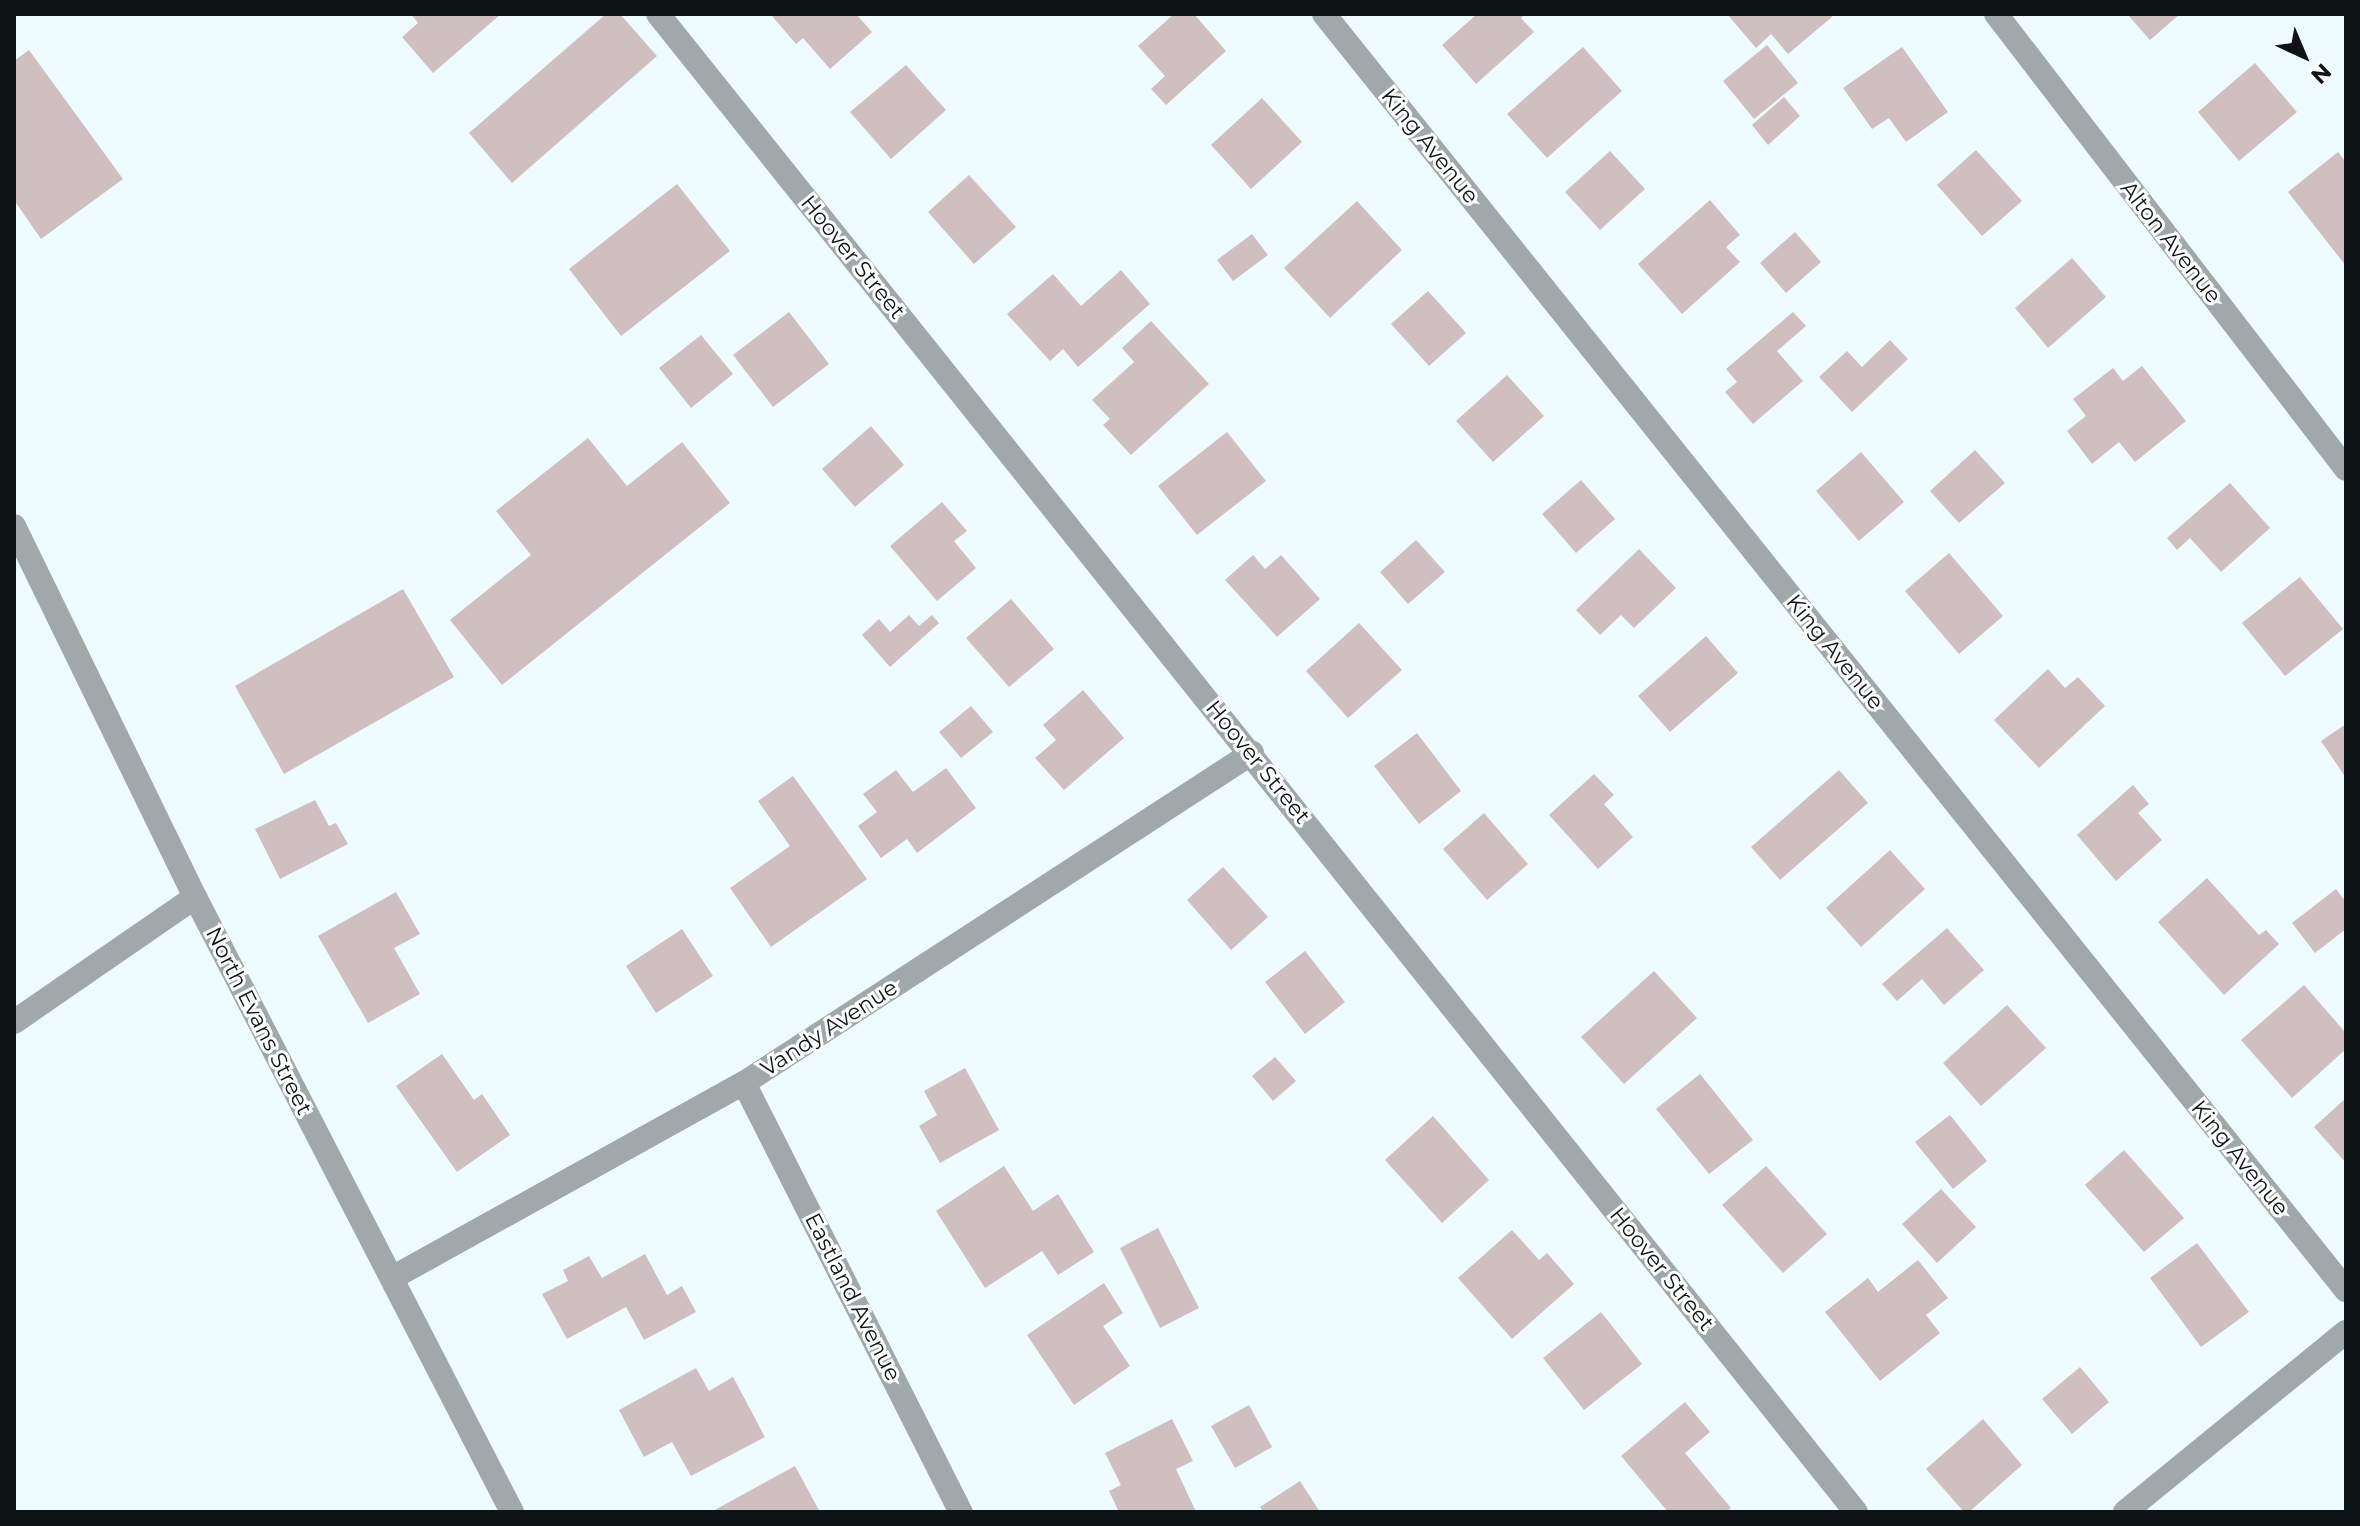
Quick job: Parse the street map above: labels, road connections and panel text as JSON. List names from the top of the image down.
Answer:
{
  "streets": {
    "street": [
      "King Avenue",
      "Alton Avenue",
      "Hoover Street",
      "North Evans Street",
      "Vandy Avenue",
      "Eastland Avenue"
    ]
  },
  "crossings": [
    ["Hoover Street", "Vandy Avenue"],
    ["North Evans Street", "Vandy Avenue"],
    ["Vandy Avenue", "Eastland Avenue"]
  ],
  "north": "bottom right"
}
